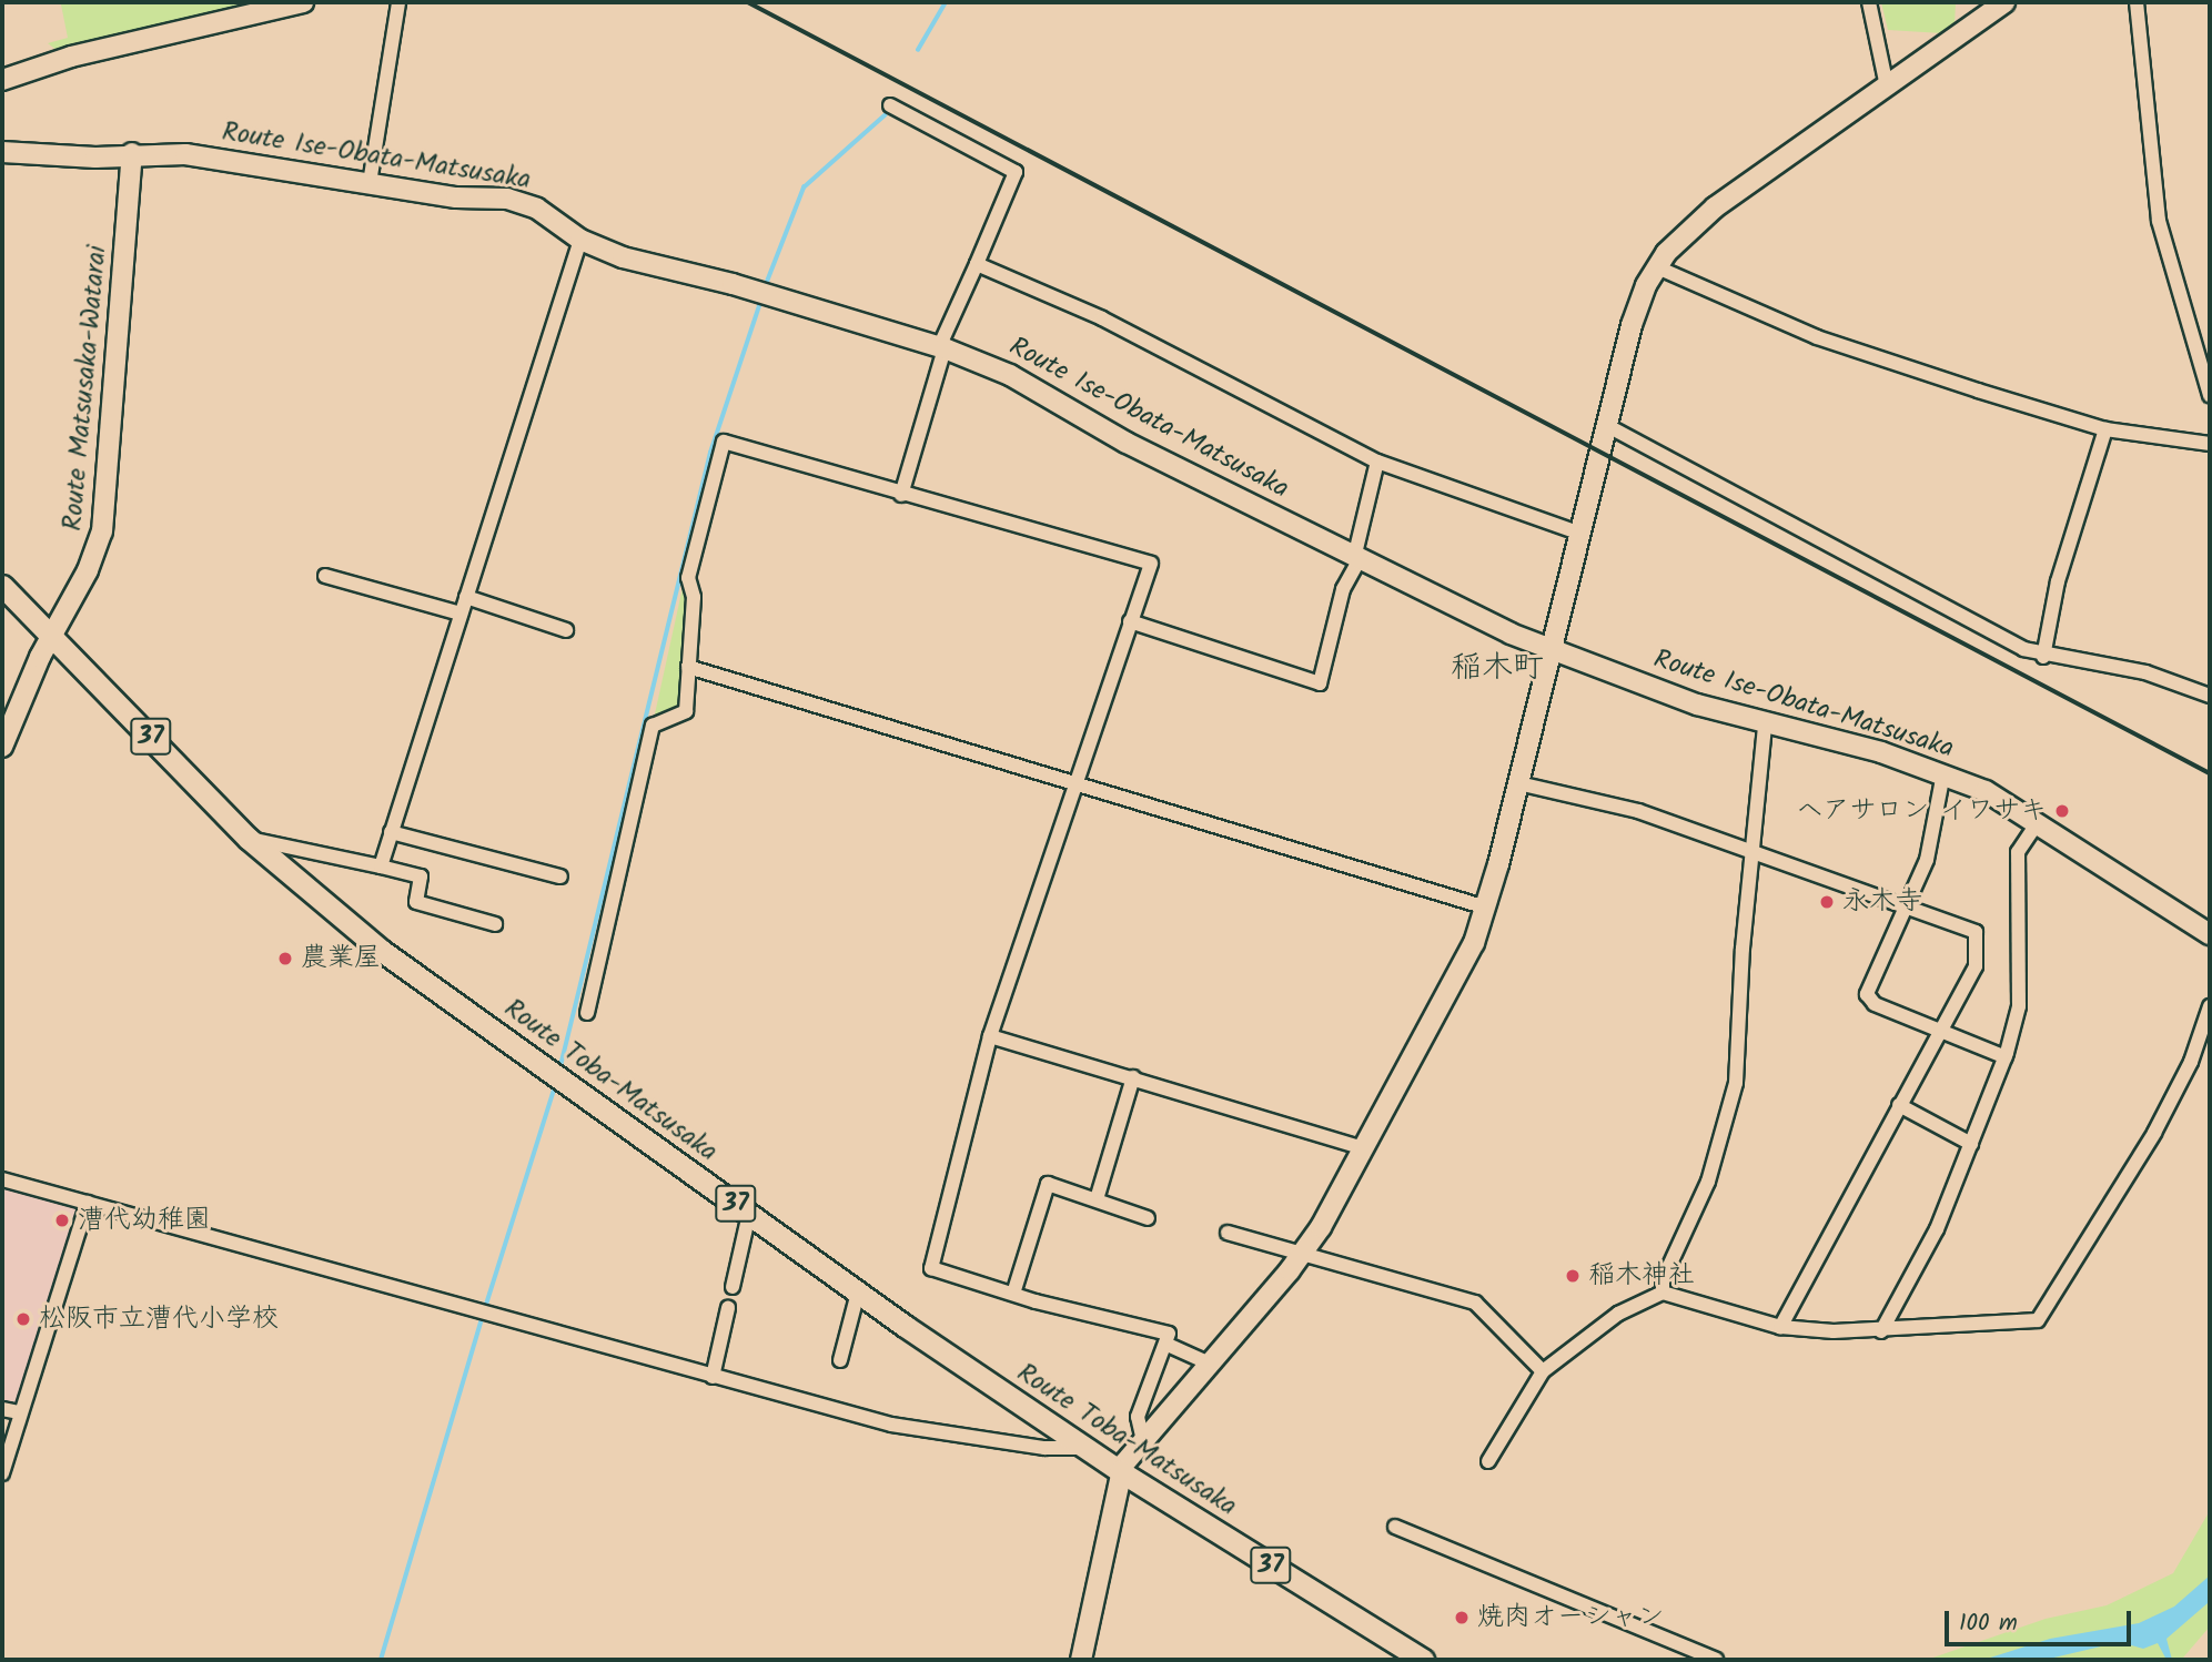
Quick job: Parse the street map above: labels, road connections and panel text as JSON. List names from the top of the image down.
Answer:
{
  "streets": {
    "main road": [
      "Route Ise-Obata-Matsusaka",
      "Route Matsusaka-Watarai",
      "37",
      "Route Toba-Matsusaka"
    ]
  },
  "crossings": [
    ["Route Ise-Obata-Matsusaka", "Route Matsusaka-Watarai"],
    ["Route Matsusaka-Watarai", "Route Toba-Matsusaka"]
  ],
  "districts": ["稲木町"],
  "places": [
    "ヘアサロン イワサキ",
    "永木寺",
    "農業屋",
    "漕代幼稚園",
    "稲木神社",
    "松阪市立漕代小学校",
    "焼肉オーシャン"
  ],
  "scale_bar": "100 m"
}
